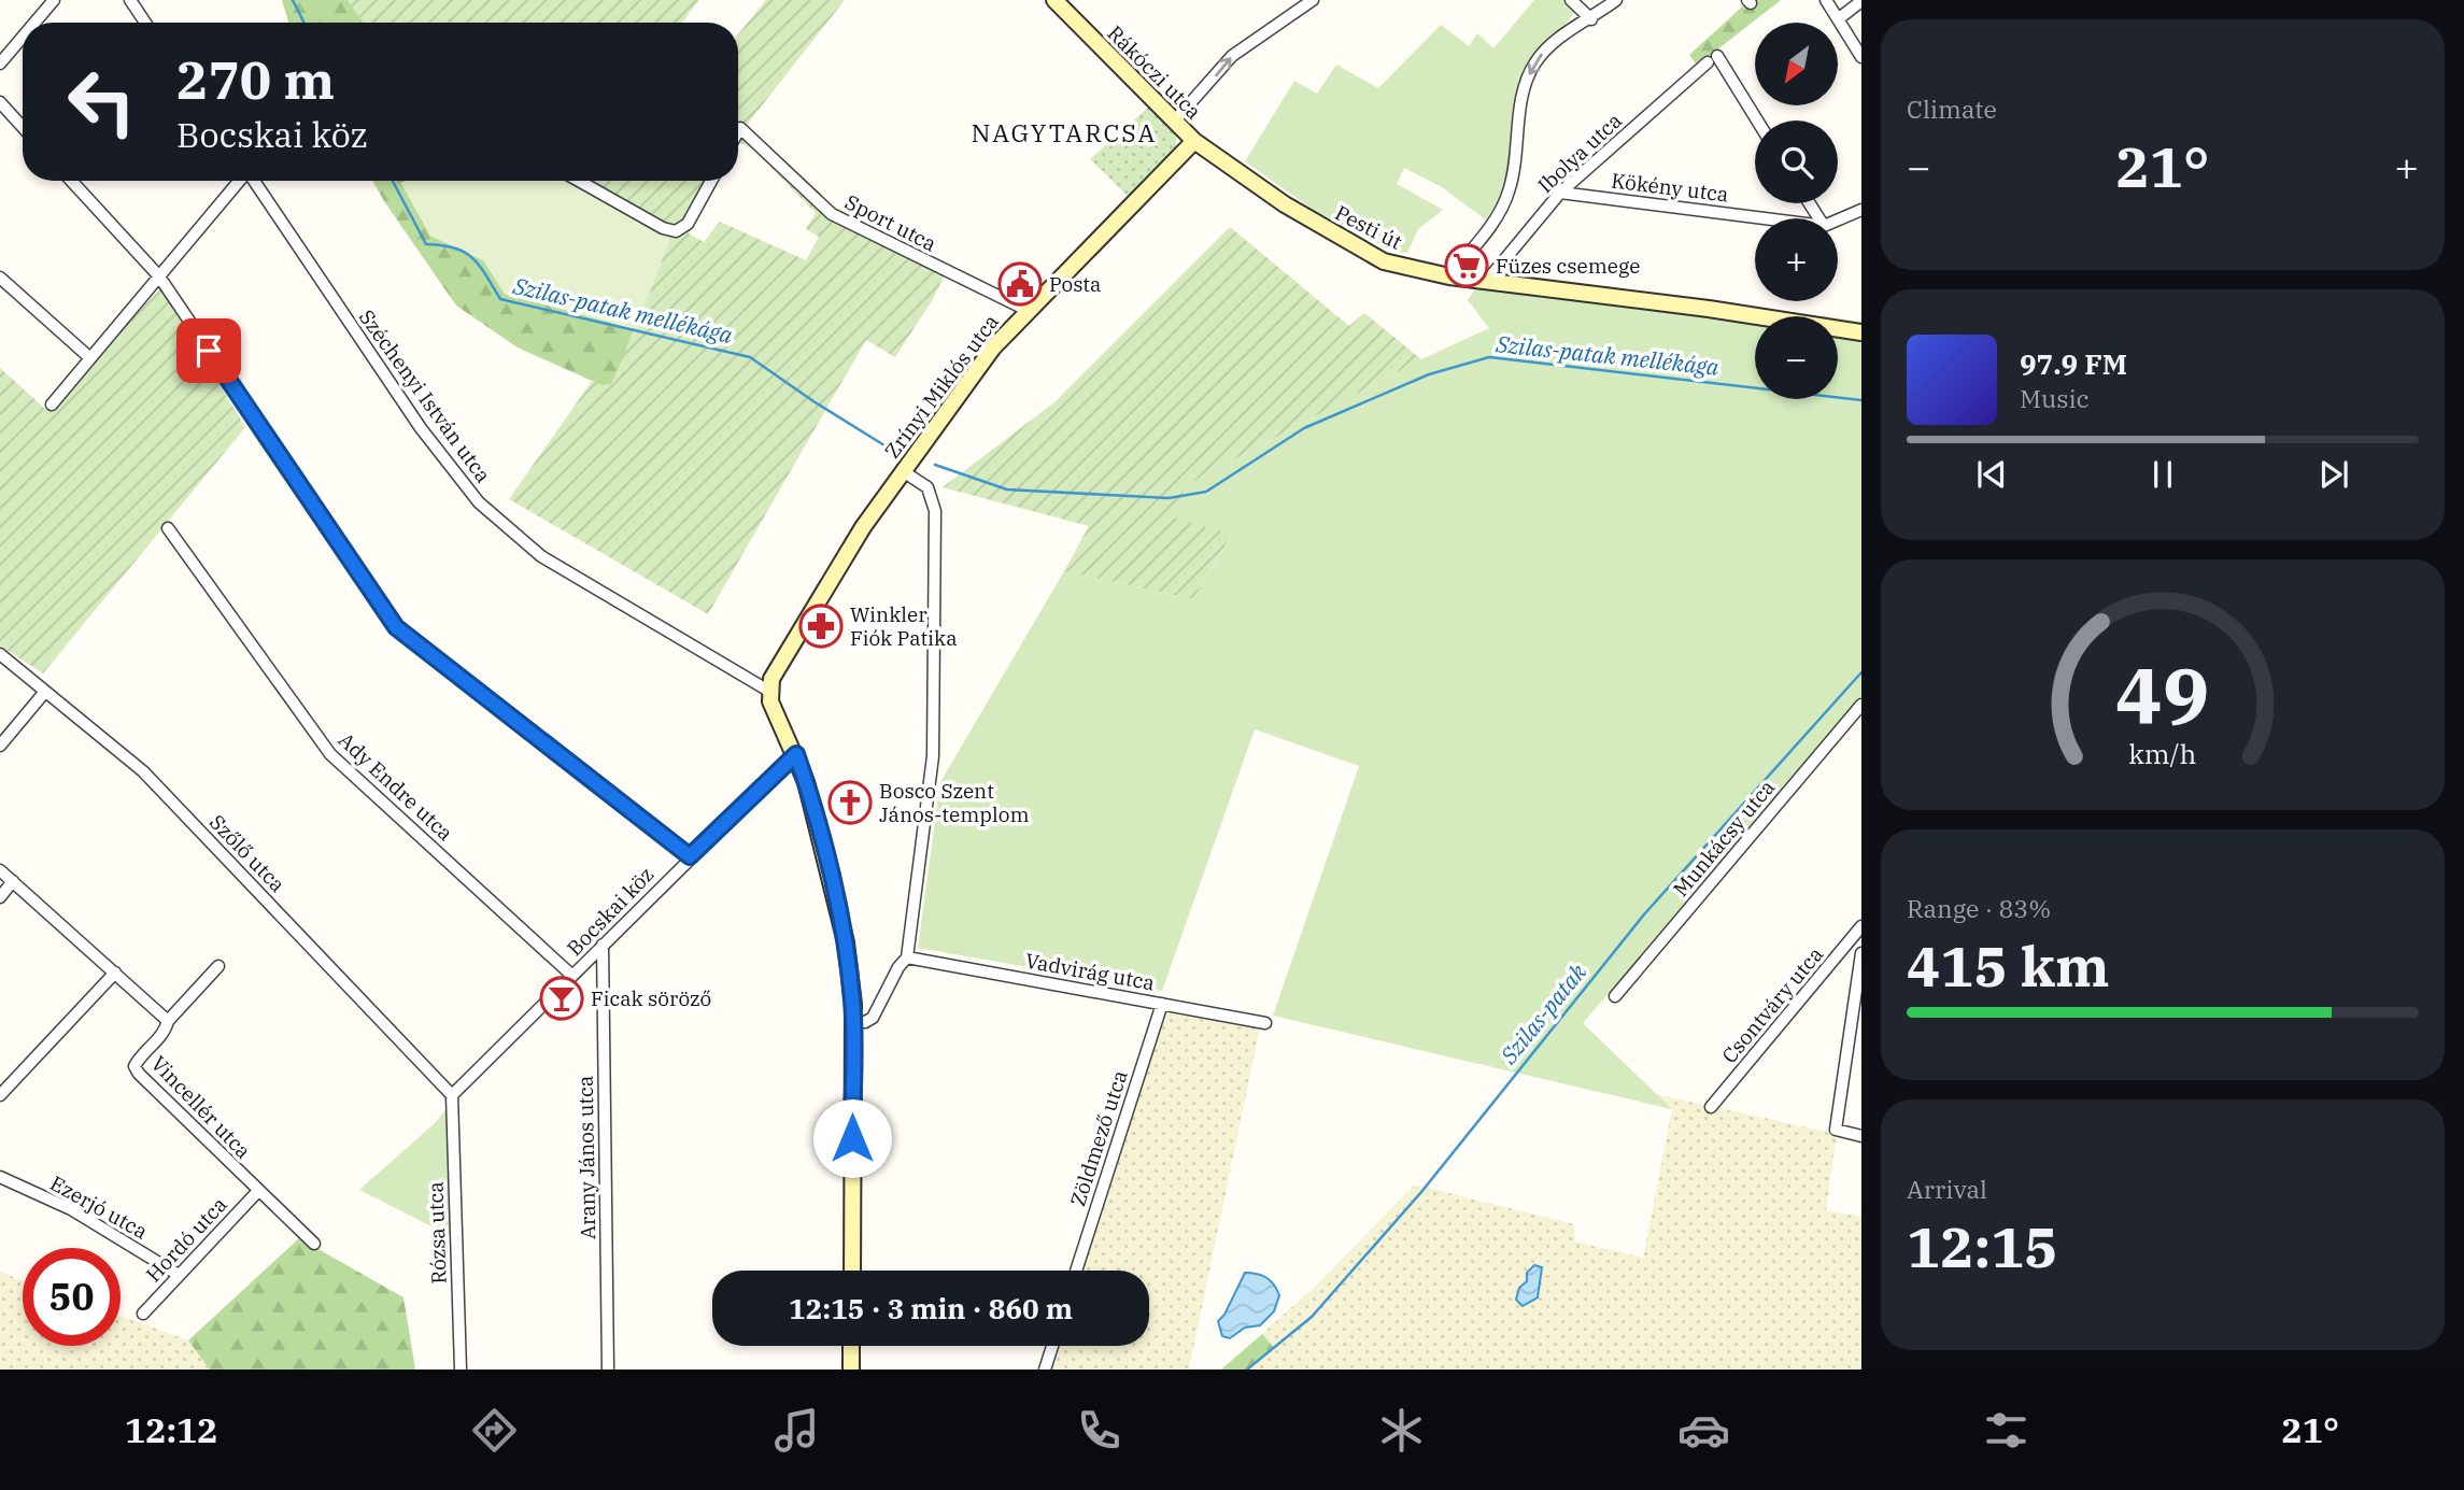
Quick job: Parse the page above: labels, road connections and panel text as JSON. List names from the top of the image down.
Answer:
{
  "streets": {
    "main road": ["Rákóczi utca", "Pesti út", "Zrínyi Miklós utca"],
    "street": [
      "Ibolya utca",
      "Kökény utca",
      "Sport utca",
      "Széchenyi István utca",
      "Ady Endre utca",
      "Munkácsy utca",
      "Szőlő utca",
      "Bocskai köz",
      "Vadvirág utca",
      "Csontváry utca",
      "Vincellér utca",
      "Zöldmező utca",
      "Arany János utca",
      "Ezerjó utca",
      "Rózsa utca",
      "Hordó utca"
    ]
  },
  "crossings": [
    ["Rákóczi utca", "Pesti út"],
    ["Rákóczi utca", "Zrínyi Miklós utca"],
    ["Ibolya utca", "Kökény utca"],
    ["Ibolya utca", "Pesti út"],
    ["Sport utca", "Zrínyi Miklós utca"],
    ["Pesti út", "Zrínyi Miklós utca"],
    ["Zrínyi Miklós utca", "Széchenyi István utca"],
    ["Ady Endre utca", "Bocskai köz"],
    ["Szőlő utca", "Bocskai köz"],
    ["Szőlő utca", "Rózsa utca"],
    ["Bocskai köz", "Arany János utca"],
    ["Bocskai köz", "Rózsa utca"],
    ["Vadvirág utca", "Zöldmező utca"],
    ["Vincellér utca", "Hordó utca"],
    ["Ezerjó utca", "Hordó utca"]
  ],
  "districts": ["NAGYTARCSA"],
  "water": ["Szilas-patak mellékága", "Szilas-patak"],
  "places": {
    "supermarket": ["Füzes csemege"],
    "public building": ["Posta"],
    "pharmacy": ["Winkler Fiók Patika"],
    "church": ["Bosco Szent János-templom"],
    "bar": ["Ficak söröző"]
  },
  "north": "bottom left",
  "page": {
    "tile": [
      "Climate",
      ["Range · 83%", "415 km"],
      ["Arrival", "12:15"]
    ],
    "map_buttons": ["+", "−"],
    "turn": ["270 m", "Bocskai köz"],
    "heat": ["−", "21°", "+"],
    "song": ["97.9 FM", "Music"],
    "limit": "50",
    "trip": "12:15 · 3 min · 860 m",
    "tabs": ["12:12", "21°"],
    "gauge": ["49", "km/h"]
  }
}
